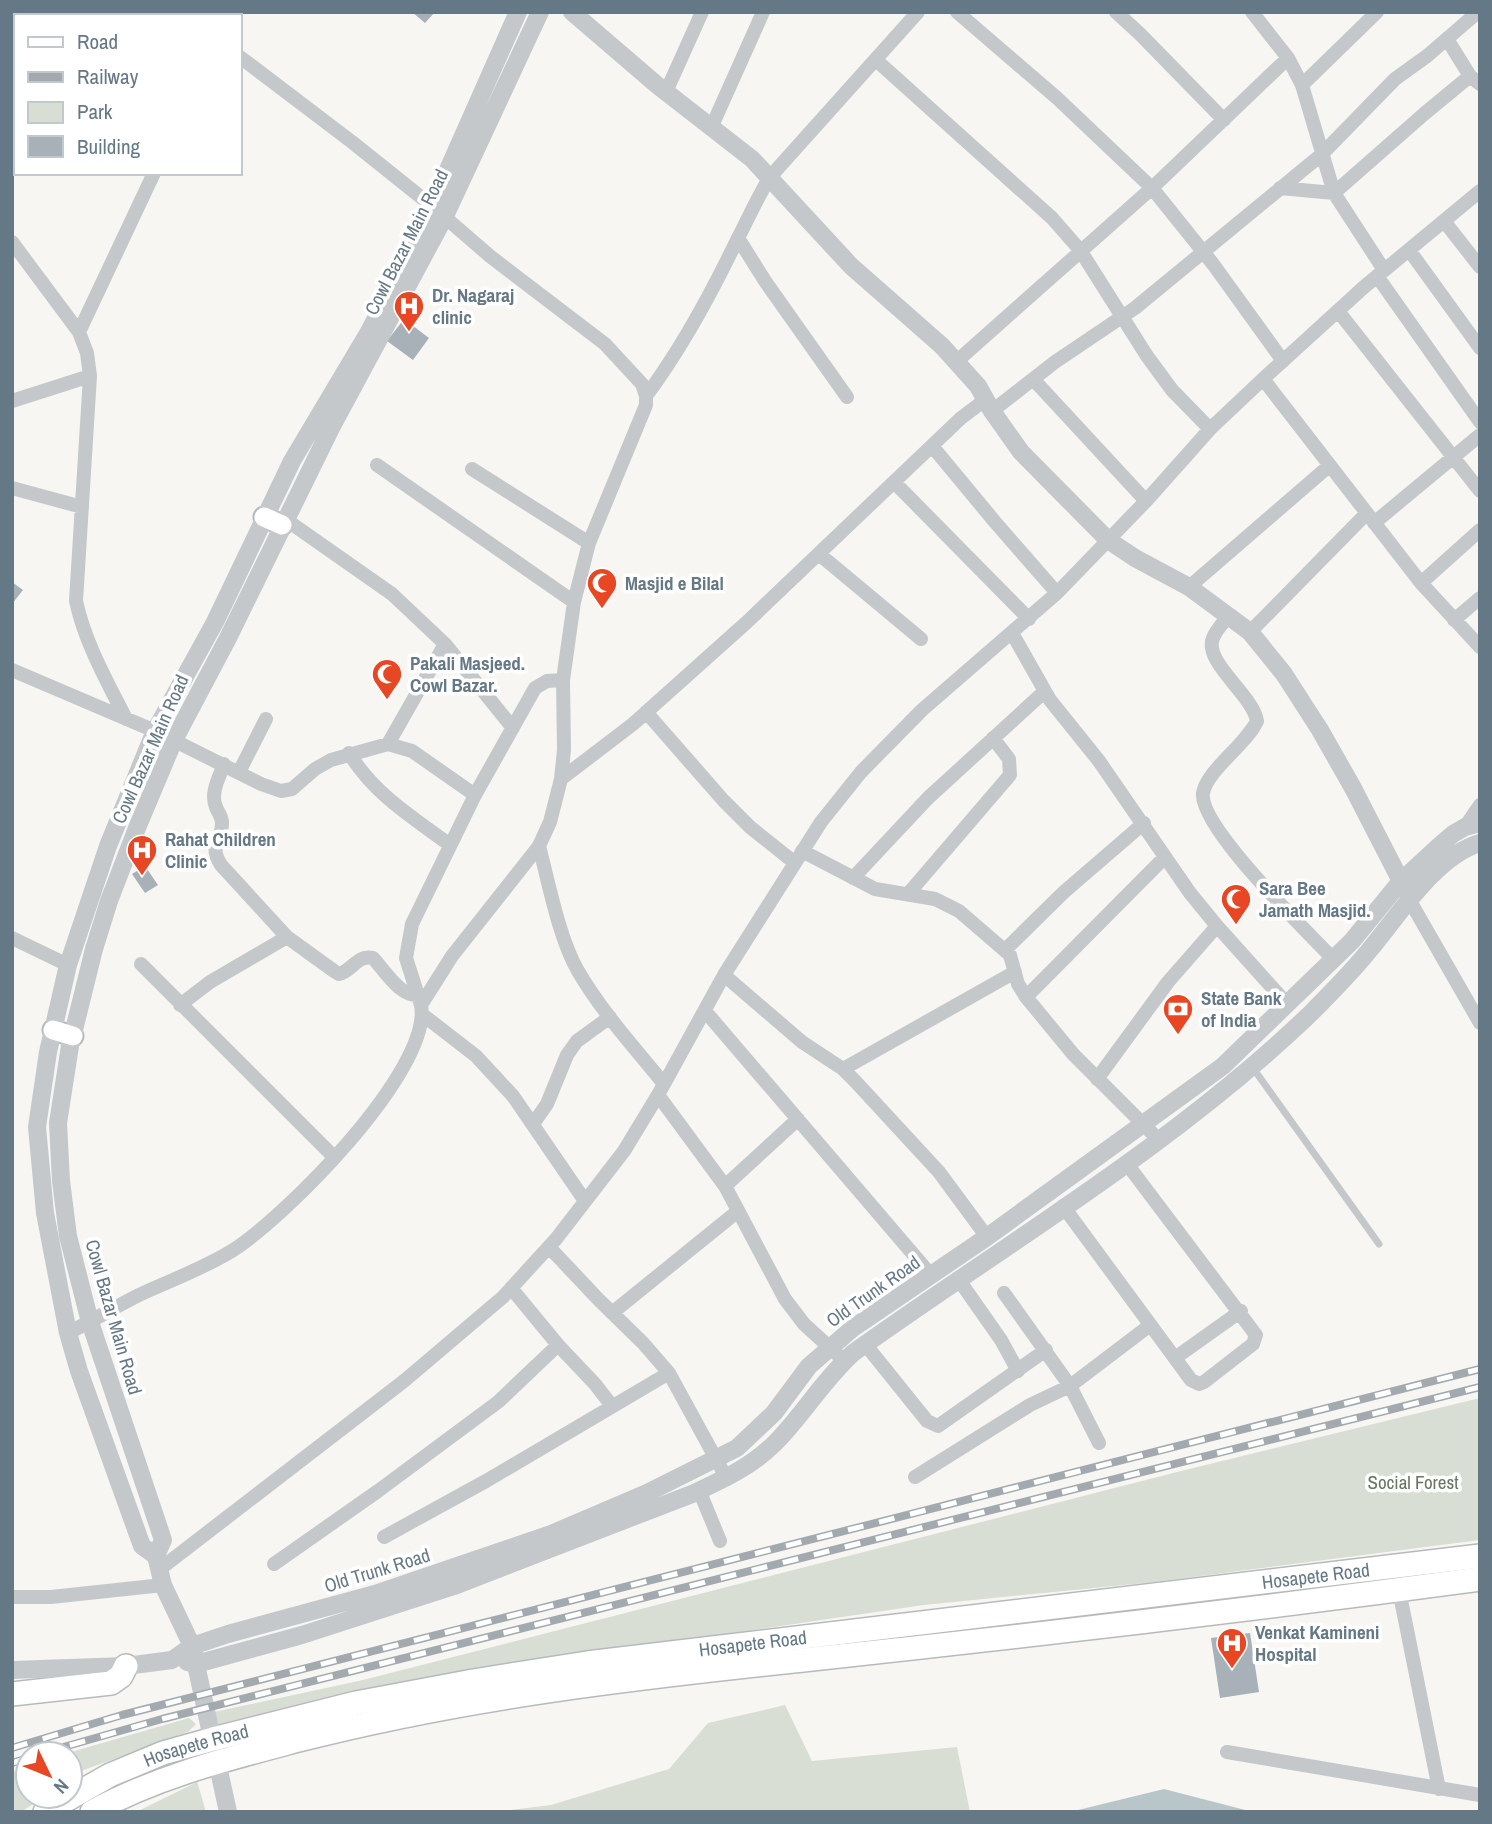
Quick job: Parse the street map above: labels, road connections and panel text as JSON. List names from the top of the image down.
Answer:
{
  "streets": {
    "highway": ["Hosapete Road"],
    "street": ["Cowl Bazar Main Road", "Old Trunk Road"]
  },
  "parks": ["Social Forest"],
  "places": {
    "hospital": ["Dr. Nagaraj clinic", "Rahat Children Clinic", "Venkat Kamineni Hospital"],
    "mosque": ["Masjid e Bilal", "Pakali Masjeed. Cowl Bazar.", "Sara Bee Jamath Masjid."],
    "bank": ["State Bank of India"]
  },
  "legend": [
    "Road",
    "Railway",
    "Park",
    "Building"
  ],
  "north": "bottom right"
}
